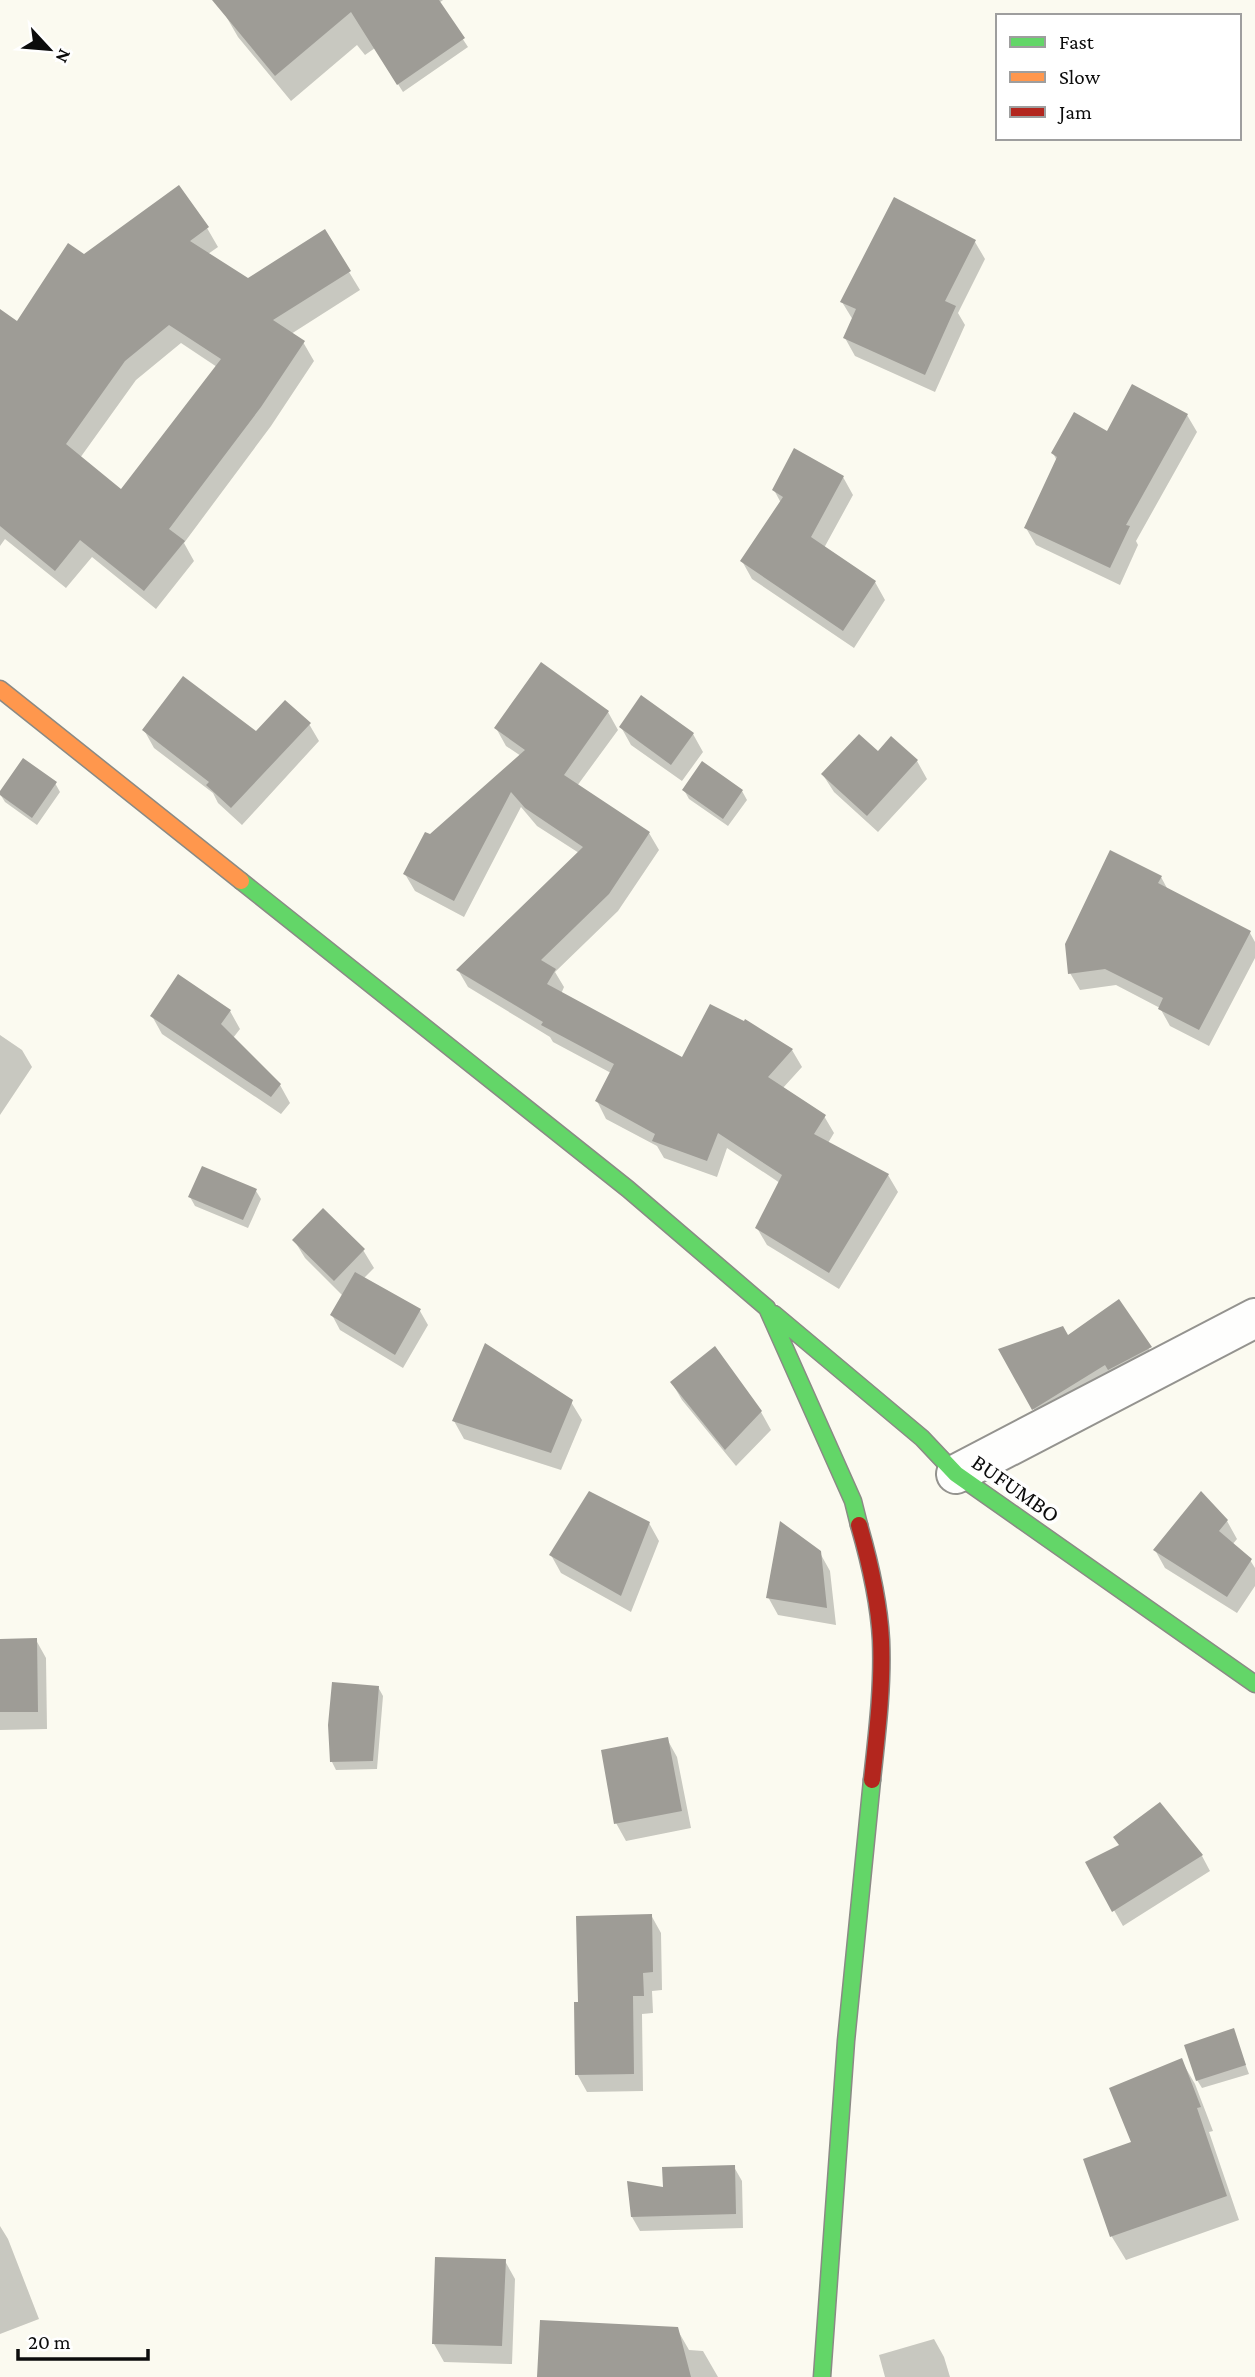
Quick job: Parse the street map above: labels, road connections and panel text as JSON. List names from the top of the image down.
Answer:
{
  "streets": {
    "street": ["BUFUMBO"]
  },
  "legend": ["Fast", "Slow", "Jam"],
  "scale_bar": "20 m",
  "north": "bottom right"
}
